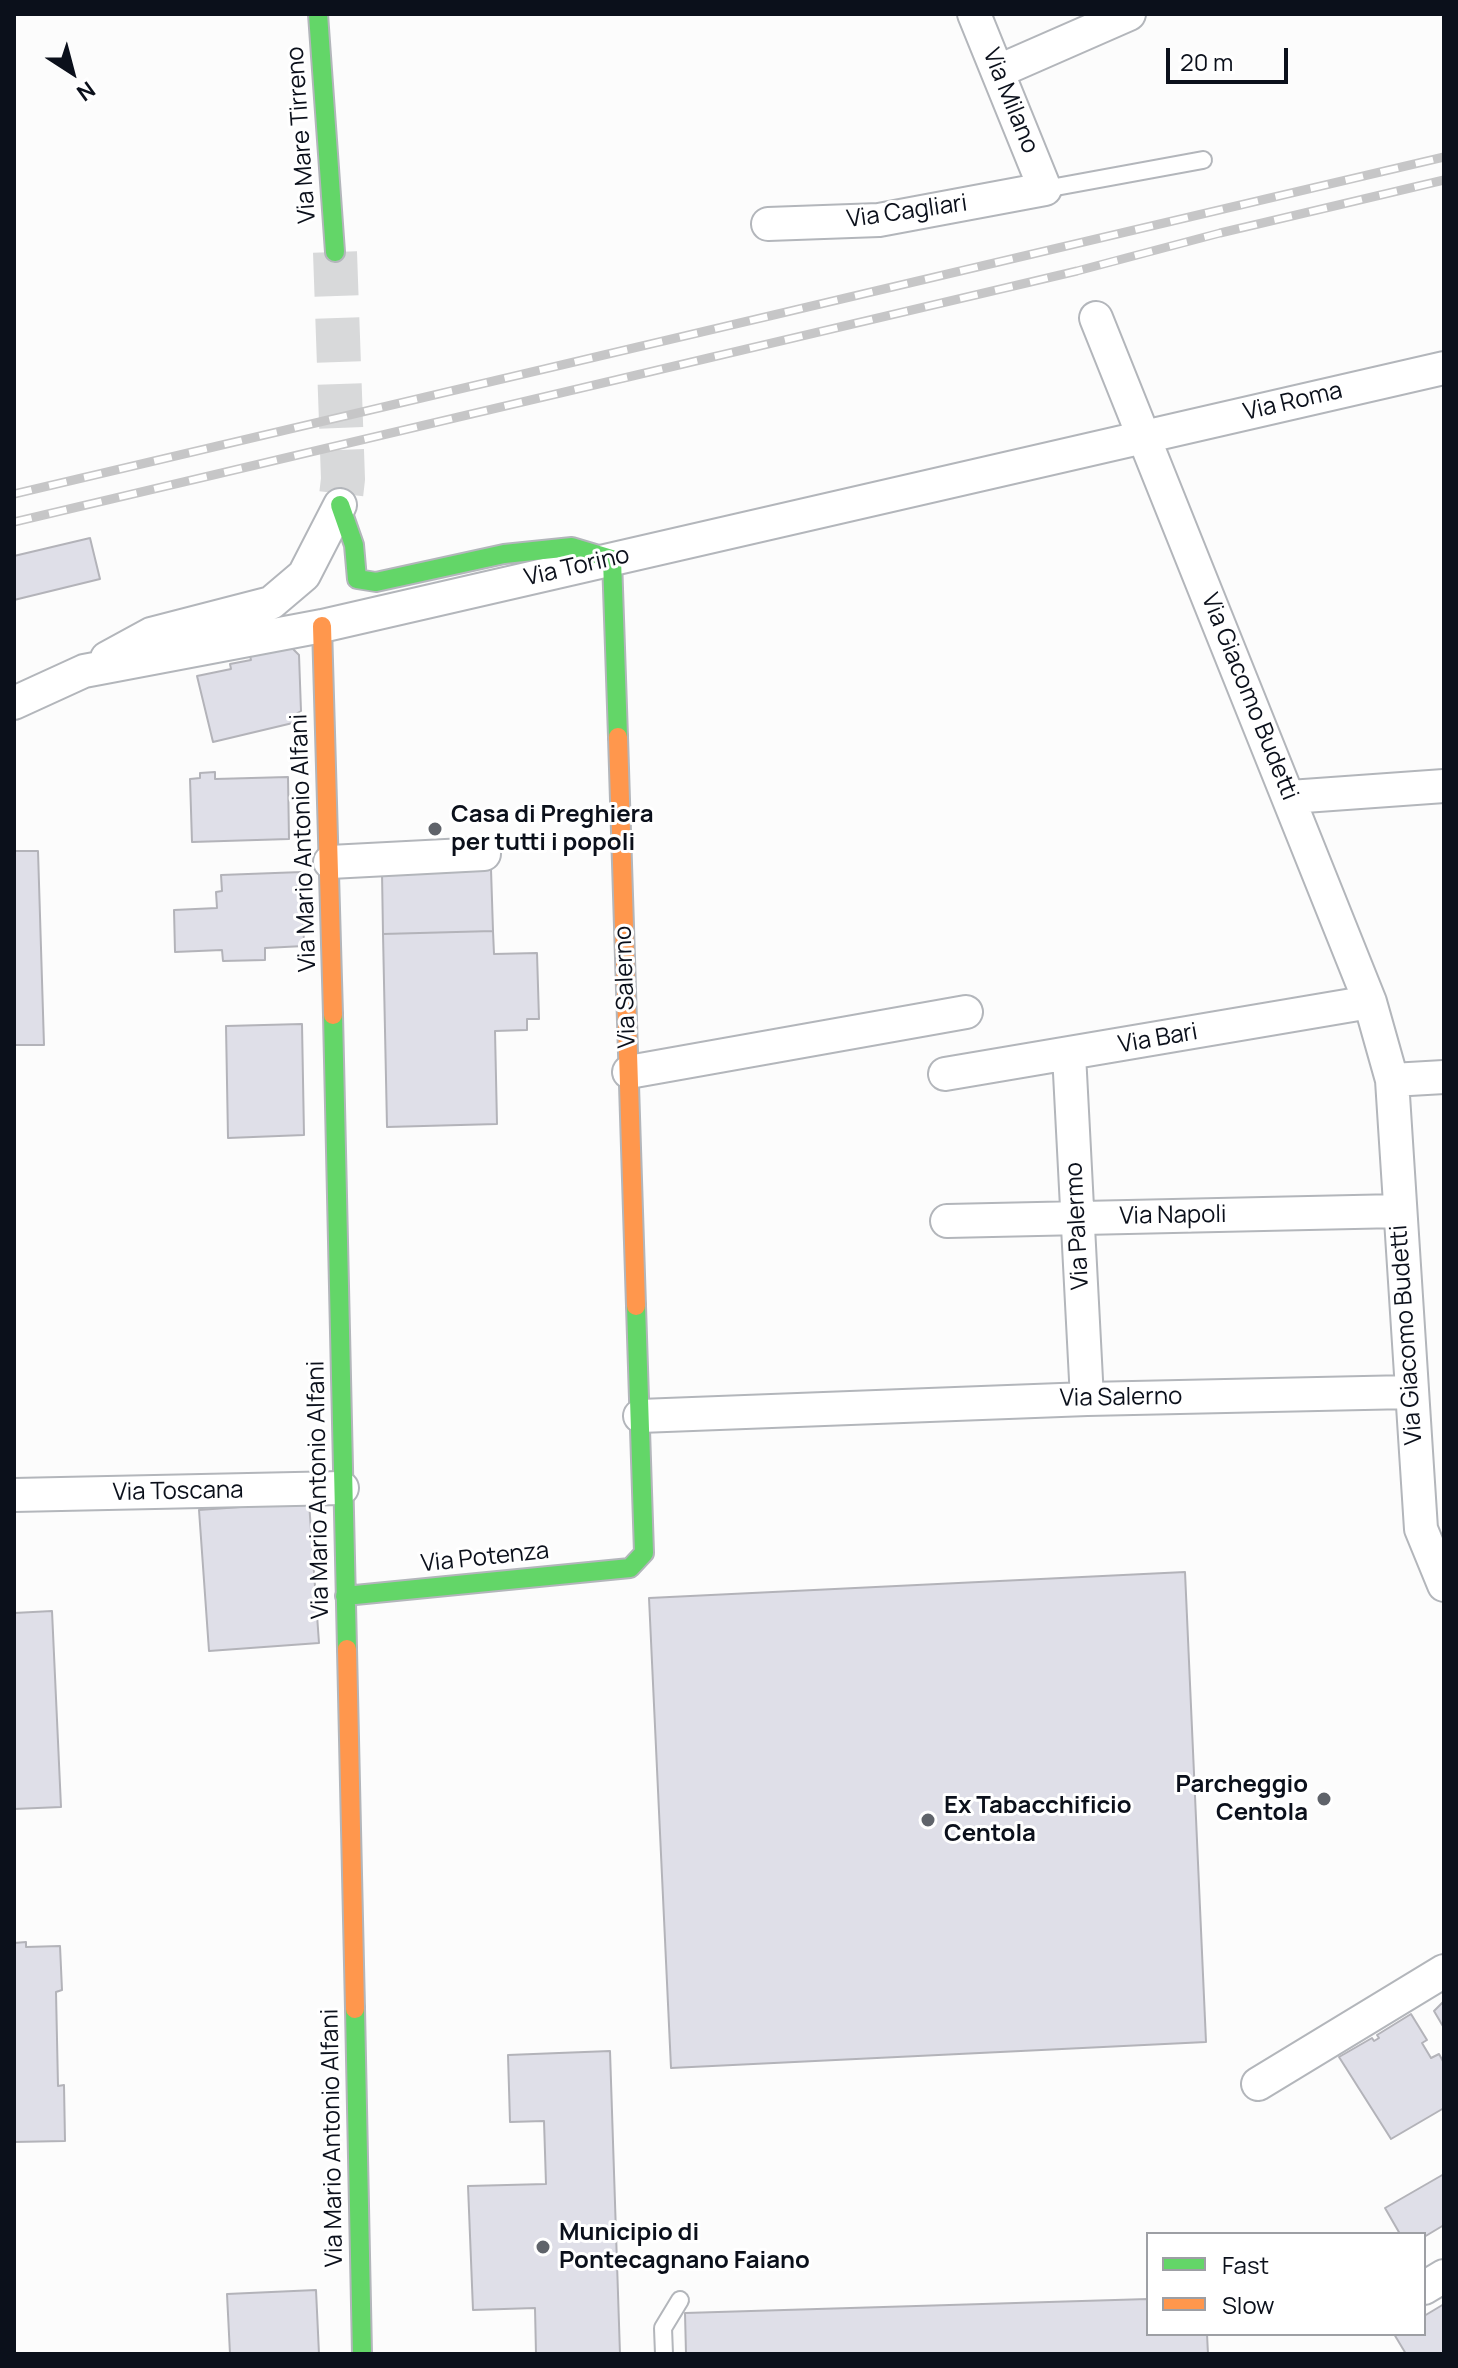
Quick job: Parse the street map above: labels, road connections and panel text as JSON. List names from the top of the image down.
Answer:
{
  "streets": {
    "street": [
      "Via Milano",
      "Via Mare Tirreno",
      "Via Cagliari",
      "Via Roma",
      "Via Torino",
      "Via Giacomo Budetti",
      "Via Mario Antonio Alfani",
      "Via Salerno",
      "Via Bari",
      "Via Napoli",
      "Via Palermo",
      "Via Toscana",
      "Via Potenza"
    ]
  },
  "crossings": [
    ["Via Milano", "Via Cagliari"],
    ["Via Roma", "Via Torino"],
    ["Via Roma", "Via Giacomo Budetti"],
    ["Via Torino", "Via Giacomo Budetti"],
    ["Via Torino", "Via Mario Antonio Alfani"],
    ["Via Torino", "Via Salerno"],
    ["Via Giacomo Budetti", "Via Salerno"],
    ["Via Giacomo Budetti", "Via Bari"],
    ["Via Giacomo Budetti", "Via Napoli"],
    ["Via Mario Antonio Alfani", "Via Toscana"],
    ["Via Mario Antonio Alfani", "Via Potenza"],
    ["Via Salerno", "Via Palermo"],
    ["Via Salerno", "Via Potenza"],
    ["Via Bari", "Via Palermo"],
    ["Via Napoli", "Via Palermo"]
  ],
  "places": [
    "Casa di Preghiera per tutti i popoli",
    "Parcheggio Centola",
    "Ex Tabacchificio Centola",
    "Municipio di Pontecagnano Faiano"
  ],
  "legend": ["Fast", "Slow"],
  "scale_bar": "20 m",
  "north": "bottom right"
}
